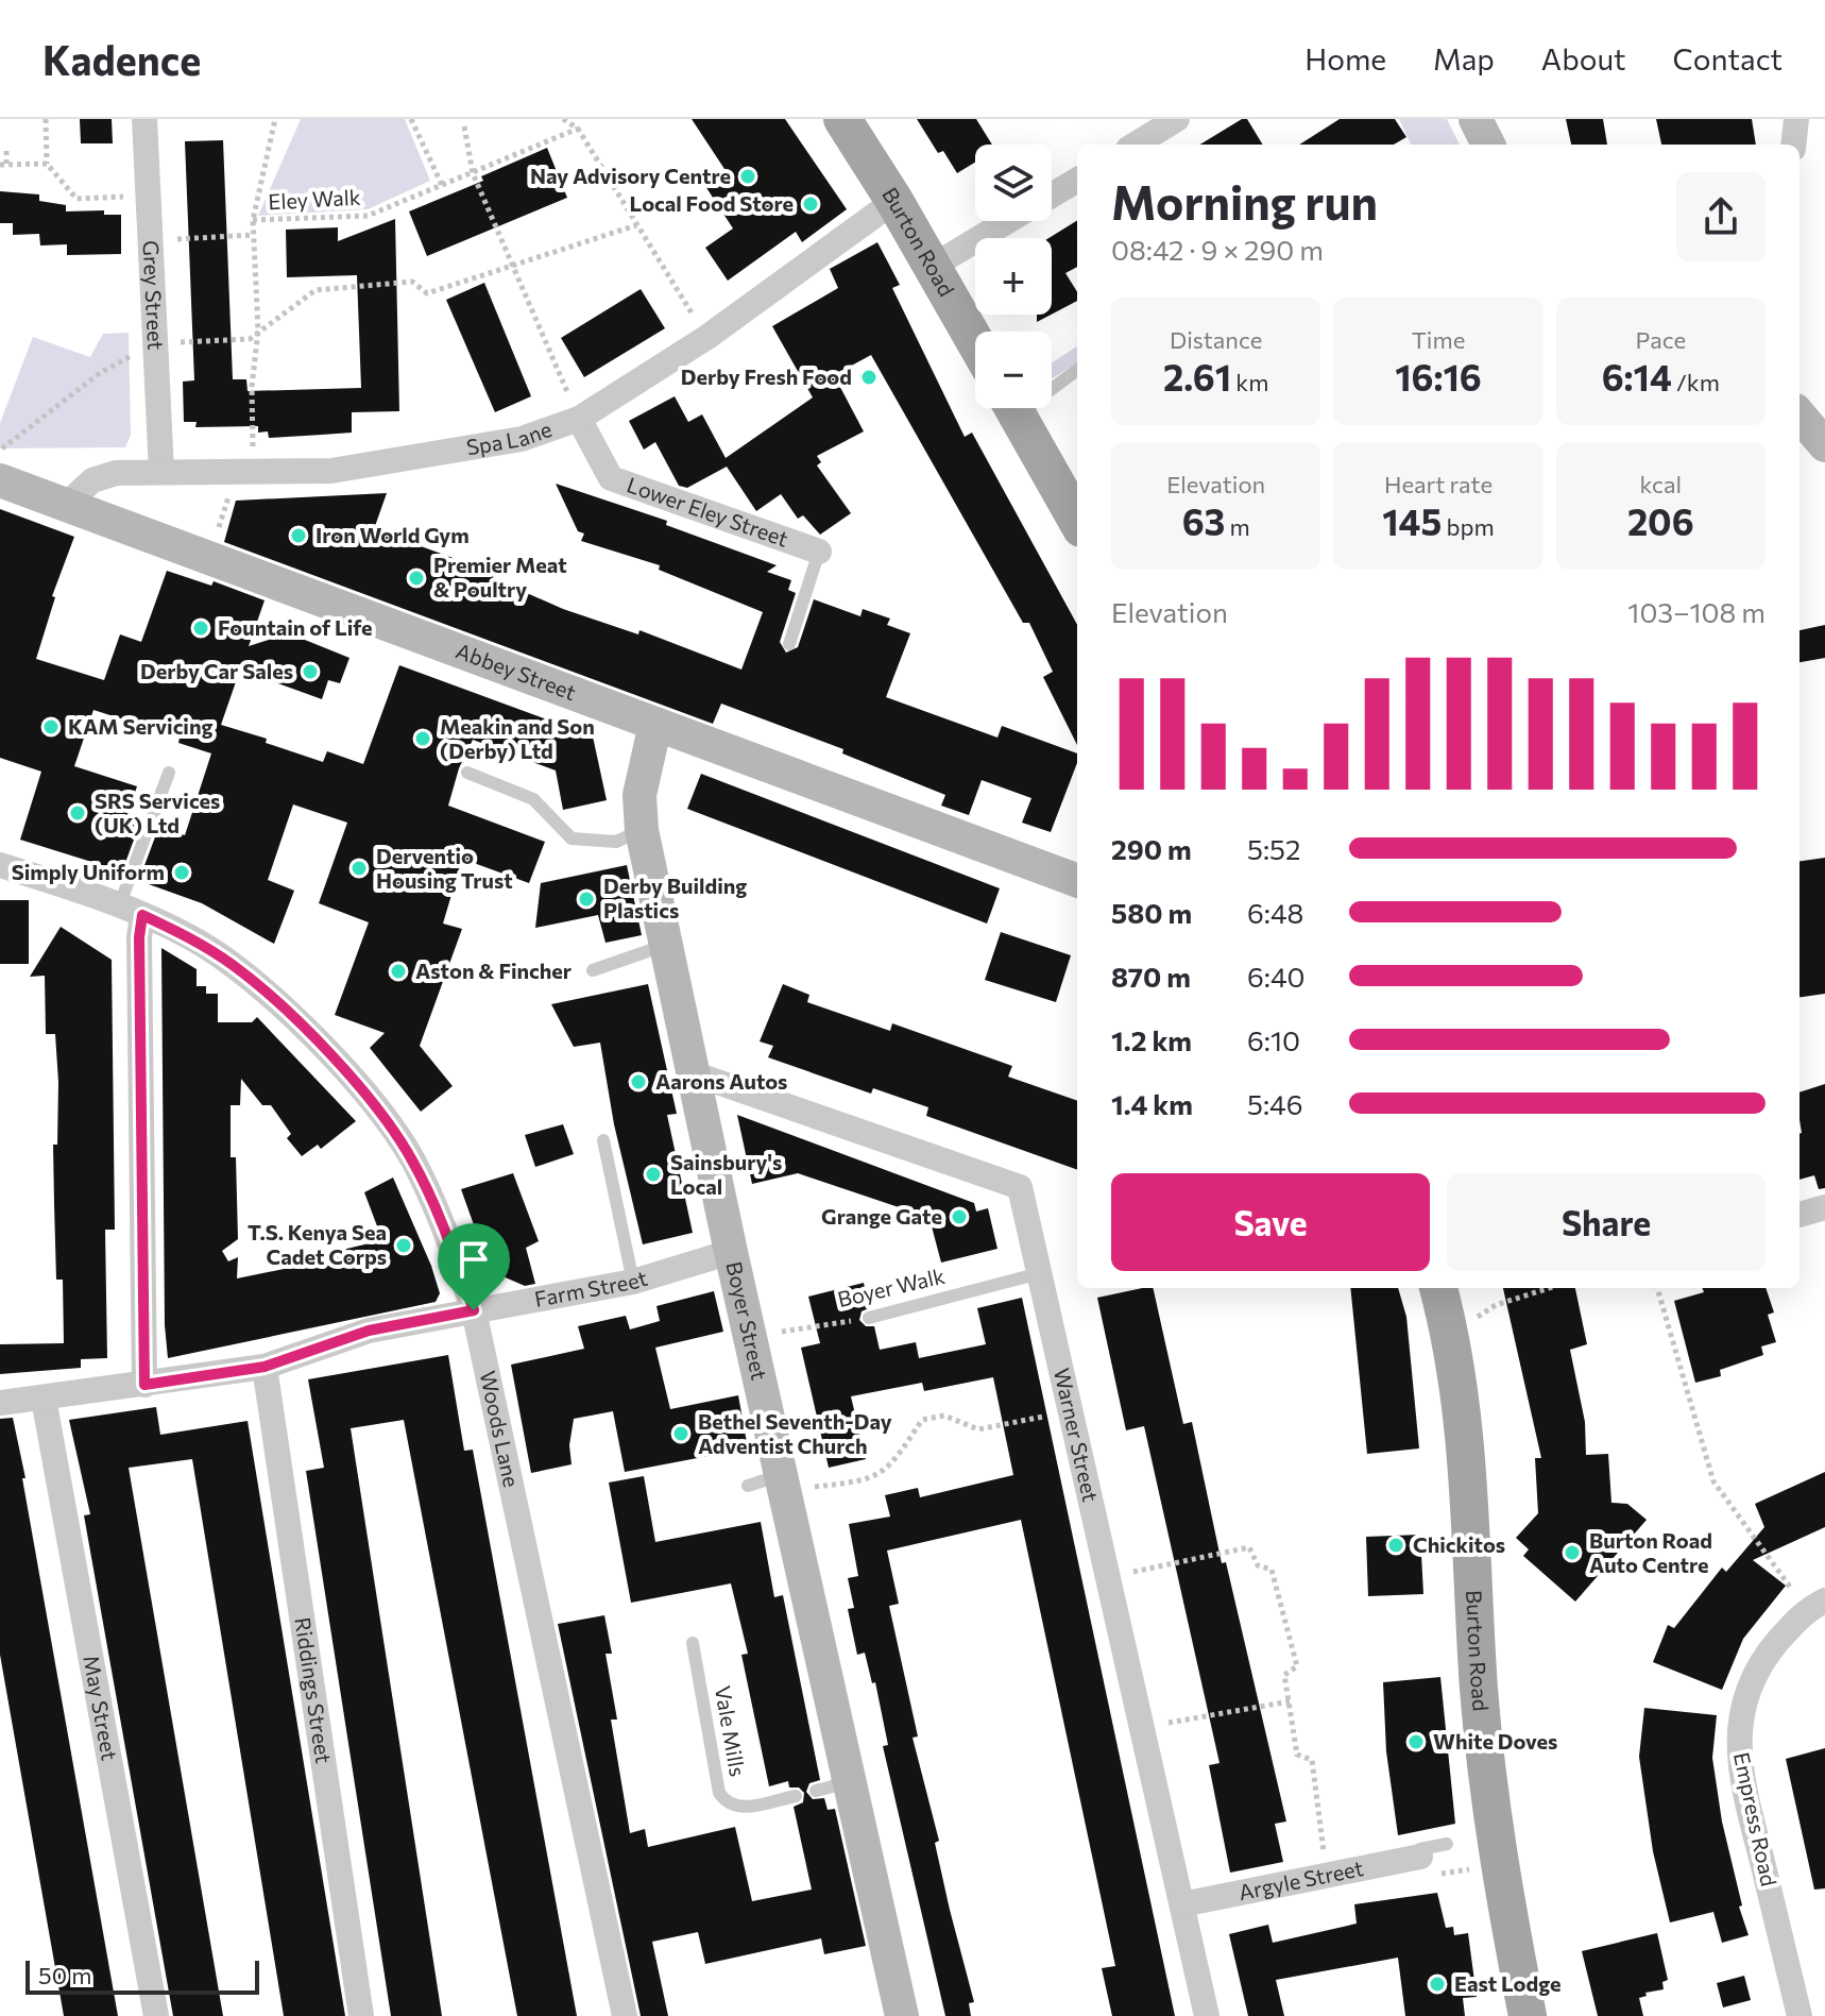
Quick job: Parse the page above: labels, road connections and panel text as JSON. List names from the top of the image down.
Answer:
{
  "streets": {
    "main road": ["Burton Road"],
    "street": [
      "Grey Street",
      "Spa Lane",
      "Lower Eley Street",
      "Abbey Street",
      "Farm Street",
      "Boyer Street",
      "Woods Lane",
      "Warner Street",
      "Riddings Street",
      "May Street",
      "Empress Road",
      "Argyle Street"
    ],
    "lane": ["Boyer Walk", "Vale Mills"],
    "path": ["Eley Walk"]
  },
  "crossings": [
    ["Burton Road", "Spa Lane"],
    ["Grey Street", "Spa Lane"],
    ["Spa Lane", "Lower Eley Street"],
    ["Spa Lane", "Abbey Street"],
    ["Abbey Street", "Boyer Street"],
    ["Farm Street", "Boyer Street"],
    ["Farm Street", "Woods Lane"],
    ["Farm Street", "Riddings Street"],
    ["Farm Street", "May Street"],
    ["Boyer Walk", "Boyer Street"],
    ["Boyer Walk", "Warner Street"],
    ["Boyer Street", "Warner Street"],
    ["Warner Street", "Argyle Street"]
  ],
  "places": [
    "Nay Advisory Centre",
    "Local Food Store",
    "Derby Fresh Food",
    "Iron World Gym",
    "Premier Meat & Poultry",
    "Fountain of Life",
    "Derby Car Sales",
    "KAM Servicing",
    "Meakin and Son (Derby) Ltd",
    "SRS Services (UK) Ltd",
    "Derventio Housing Trust",
    "Simply Uniform",
    "Derby Building Plastics",
    "Aston & Fincher",
    "Aarons Autos",
    "Sainsbury's Local",
    "Grange Gate",
    "T.S. Kenya Sea Cadet Corps",
    "Bethel Seventh-Day Adventist Church",
    "Chickitos",
    "Burton Road Auto Centre",
    "White Doves",
    "East Lodge"
  ],
  "scale_bar": "50 m",
  "page": {
    "header": "Kadence",
    "nav": [
      "Home",
      "Map",
      "About",
      "Contact"
    ],
    "map_buttons": ["+", "−"],
    "heading": ["Morning run", "08:42 · 9 × 290 m"],
    "stats": [
      ["Distance", "2.61 km"],
      ["Time", "16:16"],
      ["Pace", "6:14 /km"],
      ["Elevation", "63 m"],
      ["Heart rate", "145 bpm"],
      ["kcal", "206"]
    ],
    "chart": ["Elevation", "103–108 m"],
    "list": [
      {
        "name": "290 m",
        "note": "5:52"
      },
      {
        "name": "580 m",
        "note": "6:48"
      },
      {
        "name": "870 m",
        "note": "6:40"
      },
      {
        "name": "1.2 km",
        "note": "6:10"
      },
      {
        "name": "1.4 km",
        "note": "5:46"
      }
    ],
    "buttons": ["Save", "Share"],
    "scale": "50 m"
  }
}
